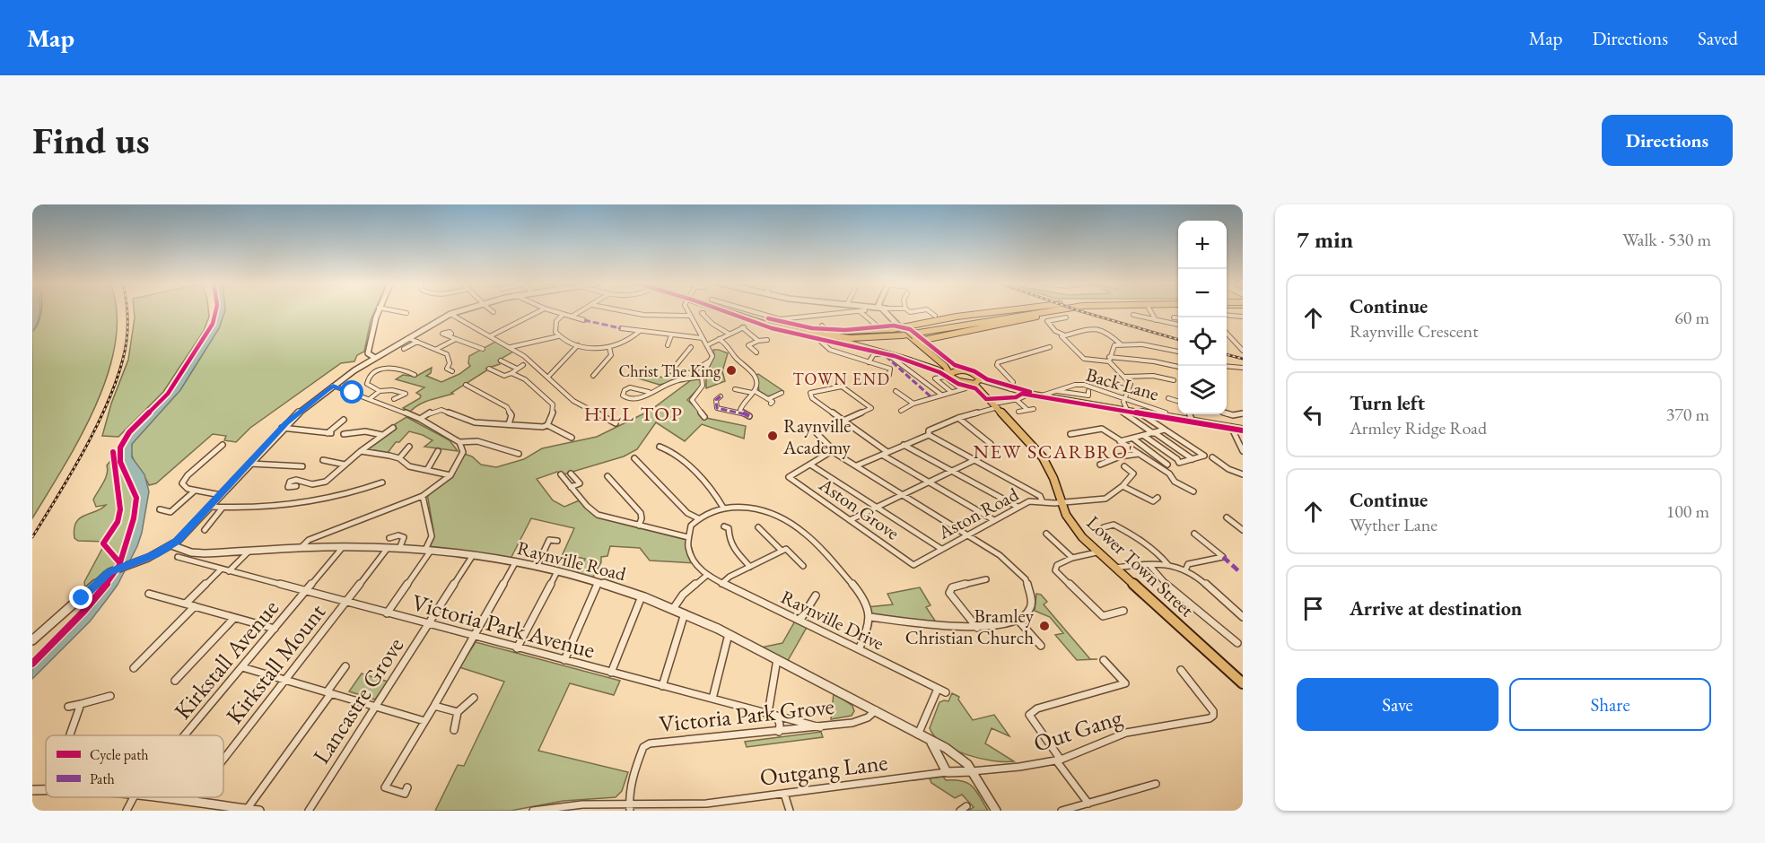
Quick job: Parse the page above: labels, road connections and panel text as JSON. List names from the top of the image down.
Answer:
{
  "streets": {
    "main road": ["Lower Town Street"],
    "street": [
      "Back Lane",
      "Aston Grove",
      "Aston Road",
      "Raynville Road",
      "Raynville Drive",
      "Victoria Park Avenue",
      "Kirkstall Avenue",
      "Kirkstall Mount",
      "Lancastre Grove",
      "Victoria Park Grove",
      "Out Gang",
      "Outgang Lane"
    ]
  },
  "crossings": [
    ["Aston Grove", "Aston Road"],
    ["Aston Road", "Lower Town Street"],
    ["Raynville Road", "Kirkstall Avenue"],
    ["Raynville Road", "Kirkstall Mount"],
    ["Raynville Road", "Lancastre Grove"],
    ["Raynville Road", "Victoria Park Grove"],
    ["Raynville Road", "Out Gang"],
    ["Victoria Park Avenue", "Kirkstall Avenue"],
    ["Victoria Park Avenue", "Kirkstall Mount"],
    ["Victoria Park Avenue", "Lancastre Grove"],
    ["Victoria Park Avenue", "Victoria Park Grove"],
    ["Victoria Park Grove", "Outgang Lane"],
    ["Out Gang", "Outgang Lane"]
  ],
  "districts": ["TOWN END", "HILL TOP", "NEW SCARBRO'"],
  "places": ["Christ The King", "Raynville Academy", "Bramley Christian Church"],
  "legend": ["Cycle path", "Path"],
  "page": {
    "header": "Map",
    "nav": ["Map", "Directions", "Saved"],
    "buttons": [
      "Directions",
      ["Save", "Share"]
    ],
    "title": "Find us",
    "heading": ["7 min", "Walk · 530 m"],
    "map_buttons": ["+", "−"],
    "list": [
      ["Continue", "Raynville Crescent", "60 m"],
      ["Turn left", "Armley Ridge Road", "370 m"],
      ["Continue", "Wyther Lane", "100 m"],
      "Arrive at destination"
    ]
  }
}
